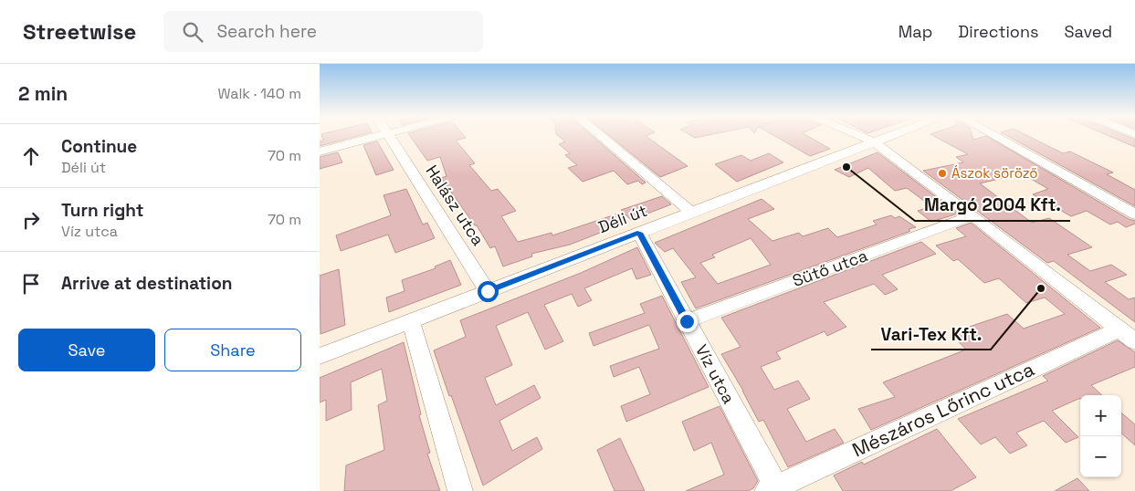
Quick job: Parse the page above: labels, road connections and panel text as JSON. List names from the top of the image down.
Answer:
{
  "streets": {
    "street": [
      "Halász utca",
      "Déli út",
      "Sütő utca",
      "Víz utca",
      "Mészáros Lőrinc utca"
    ]
  },
  "crossings": [
    ["Halász utca", "Déli út"],
    ["Déli út", "Víz utca"],
    ["Sütő utca", "Víz utca"],
    ["Víz utca", "Mészáros Lőrinc utca"]
  ],
  "places": ["Margó 2004 Kft.", "Ászok söröző", "Vari-Tex Kft."],
  "page": {
    "header": "Streetwise",
    "search": "Search here",
    "nav": ["Map", "Directions", "Saved"],
    "heading": ["2 min", "Walk · 140 m"],
    "list": [
      ["Continue", "Déli út", "70 m"],
      ["Turn right", "Víz utca", "70 m"],
      "Arrive at destination"
    ],
    "buttons": ["Save", "Share"],
    "map_buttons": ["+", "−"]
  }
}
